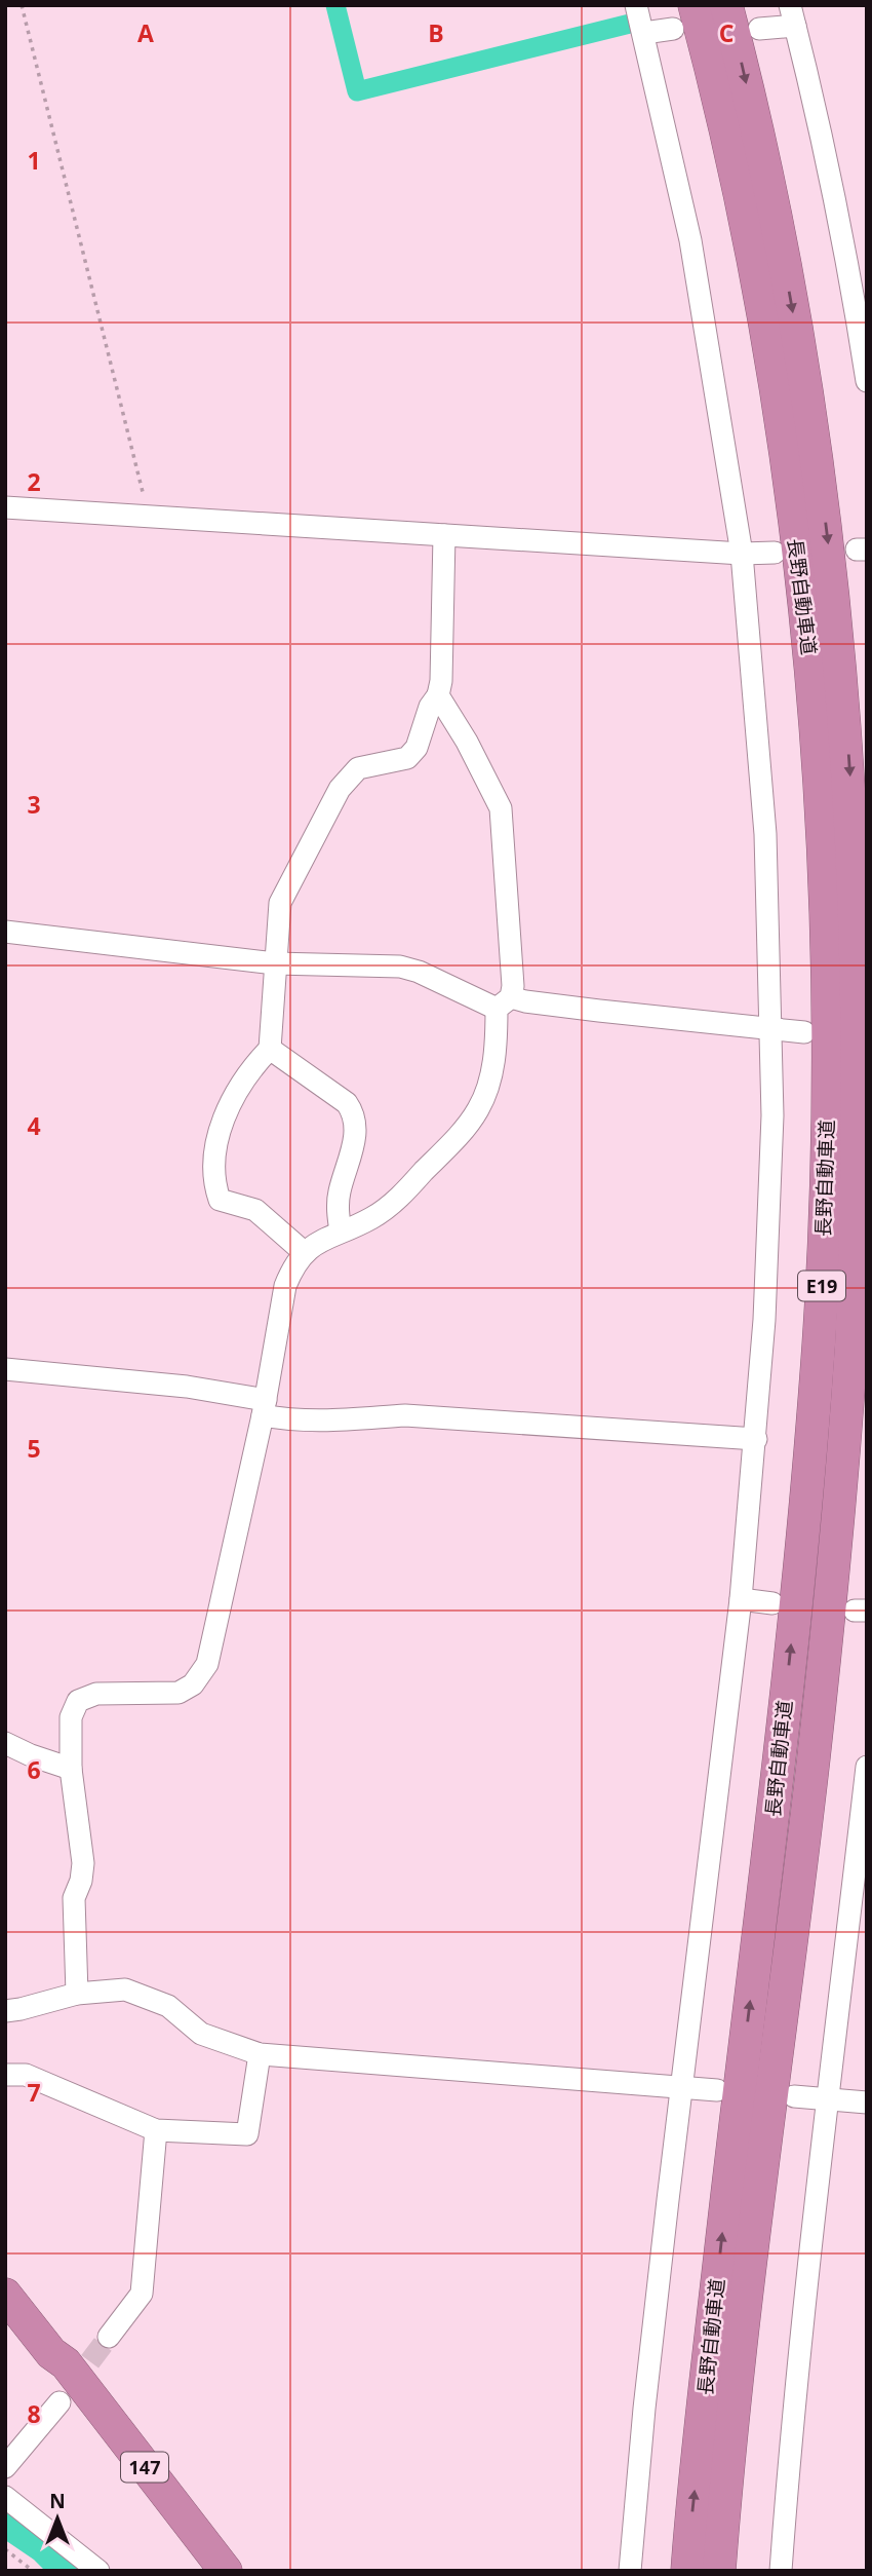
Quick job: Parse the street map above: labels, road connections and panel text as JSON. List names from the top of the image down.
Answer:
{
  "streets": {
    "highway": ["長野自動車道", "E19", "147"]
  },
  "north": "top",
  "grid": {
    "columns": ["A", "B", "C"],
    "rows": [
      "1",
      "2",
      "3",
      "4",
      "5",
      "6",
      "7",
      "8"
    ]
  }
}
